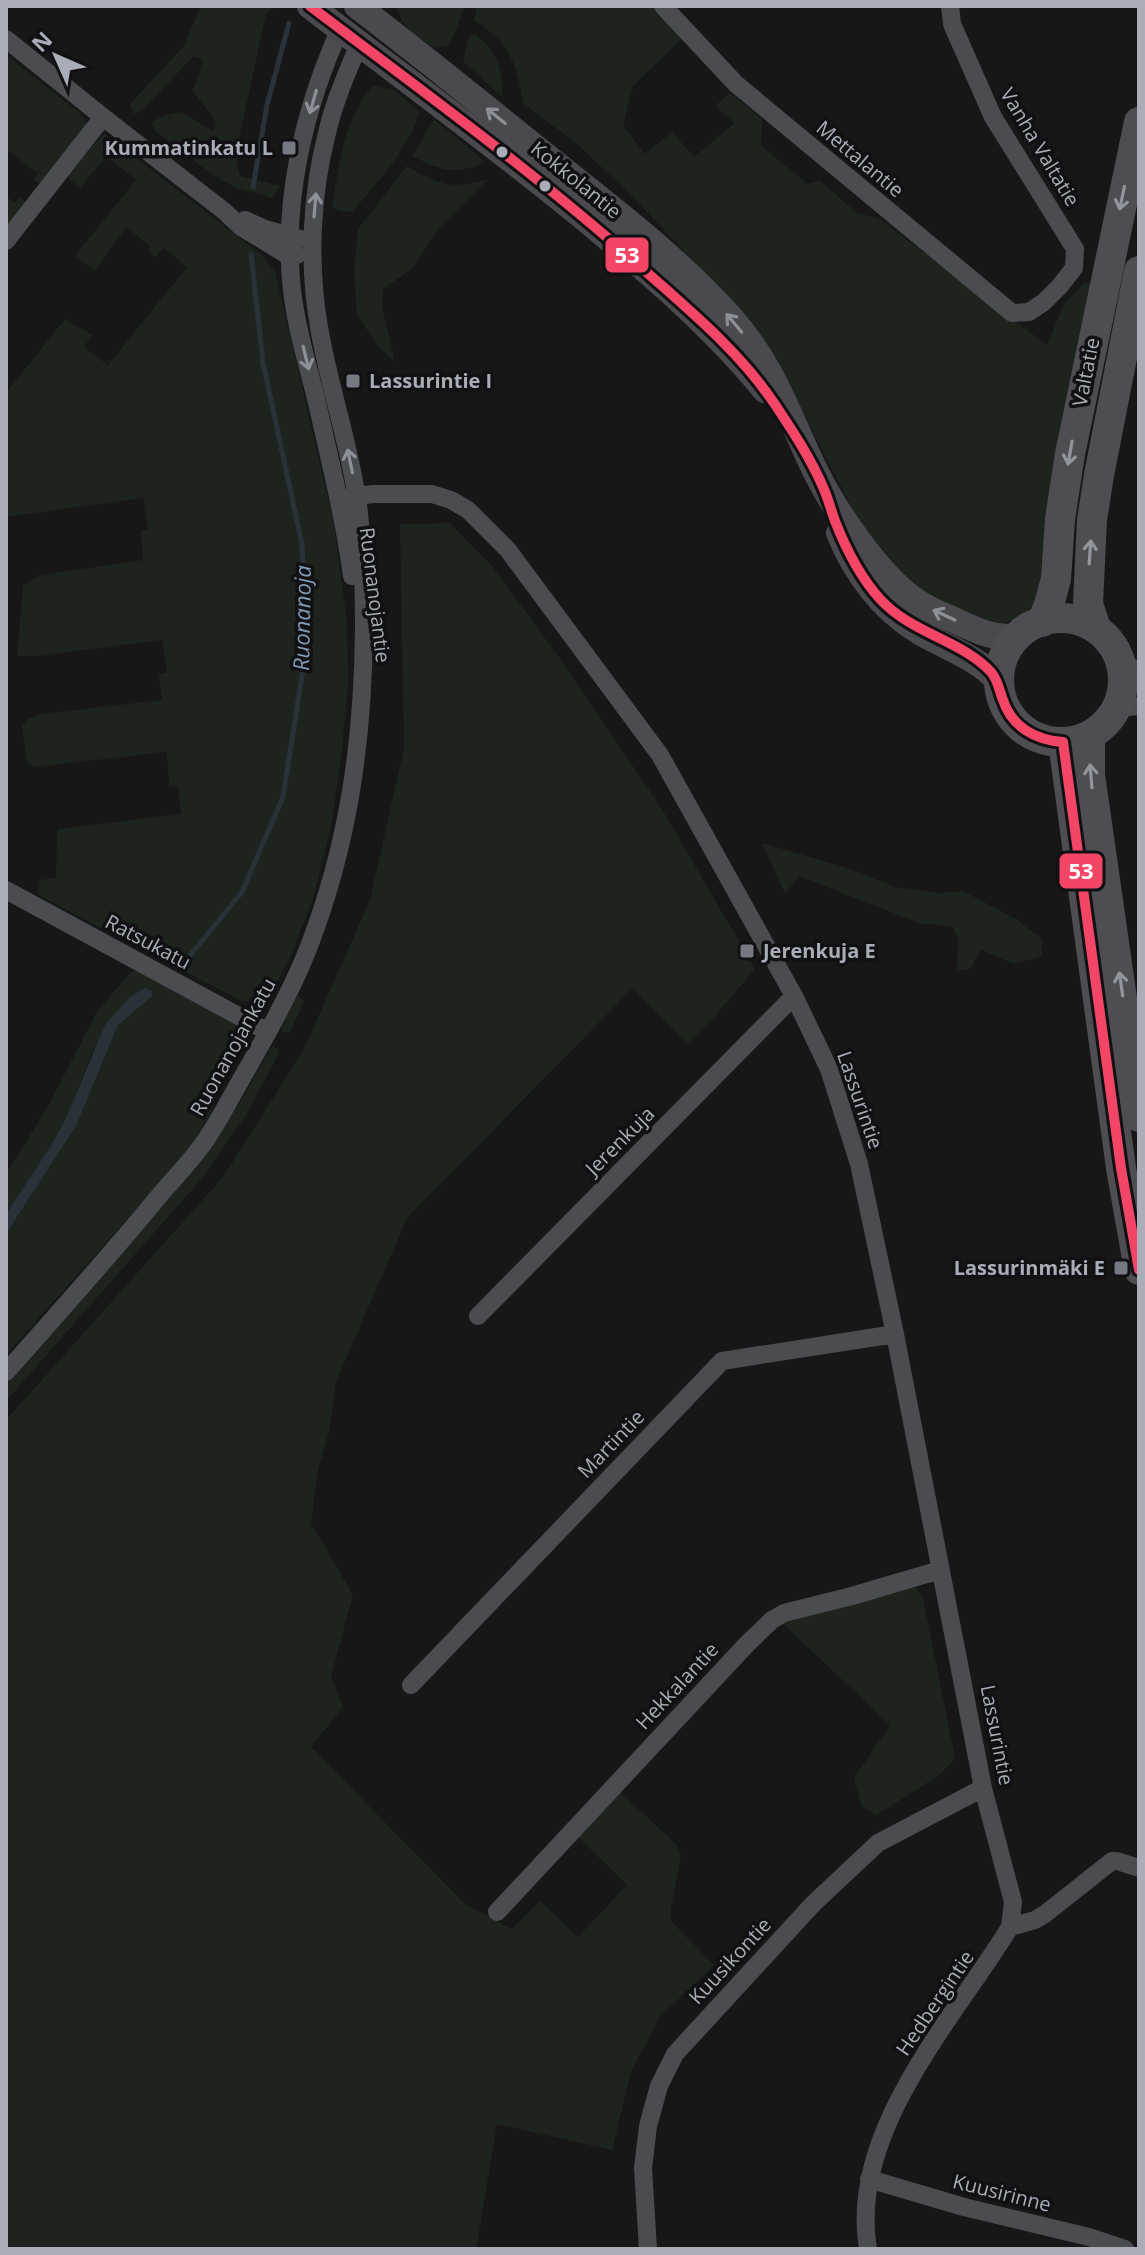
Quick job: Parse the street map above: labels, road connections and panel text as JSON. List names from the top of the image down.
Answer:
{
  "streets": {
    "highway": ["Valtatie"],
    "main road": ["Kokkolantie"],
    "street": [
      "Vanha Valtatie",
      "Mettalantie",
      "Ruonanojantie",
      "Ratsukatu",
      "Ruonanojankatu",
      "Lassurintie",
      "Jerenkuja",
      "Martintie",
      "Hekkalantie",
      "Kuusikontie",
      "Hedbergintie",
      "Kuusirinne"
    ]
  },
  "crossings": [
    ["Vanha Valtatie", "Mettalantie"],
    ["Kokkolantie", "Valtatie"],
    ["Kokkolantie", "Ruonanojantie"],
    ["Ruonanojantie", "Ruonanojankatu"],
    ["Ruonanojantie", "Lassurintie"],
    ["Ratsukatu", "Ruonanojankatu"],
    ["Lassurintie", "Jerenkuja"],
    ["Lassurintie", "Martintie"],
    ["Lassurintie", "Hekkalantie"],
    ["Lassurintie", "Kuusikontie"],
    ["Lassurintie", "Hedbergintie"],
    ["Hedbergintie", "Kuusirinne"]
  ],
  "water": ["Ruonanoja"],
  "places": {
    "transit": [
      "Kummatinkatu L",
      "Lassurintie I",
      "Jerenkuja E",
      "Lassurinmäki E"
    ]
  },
  "lines": ["transit line 53"],
  "north": "top left"
}
